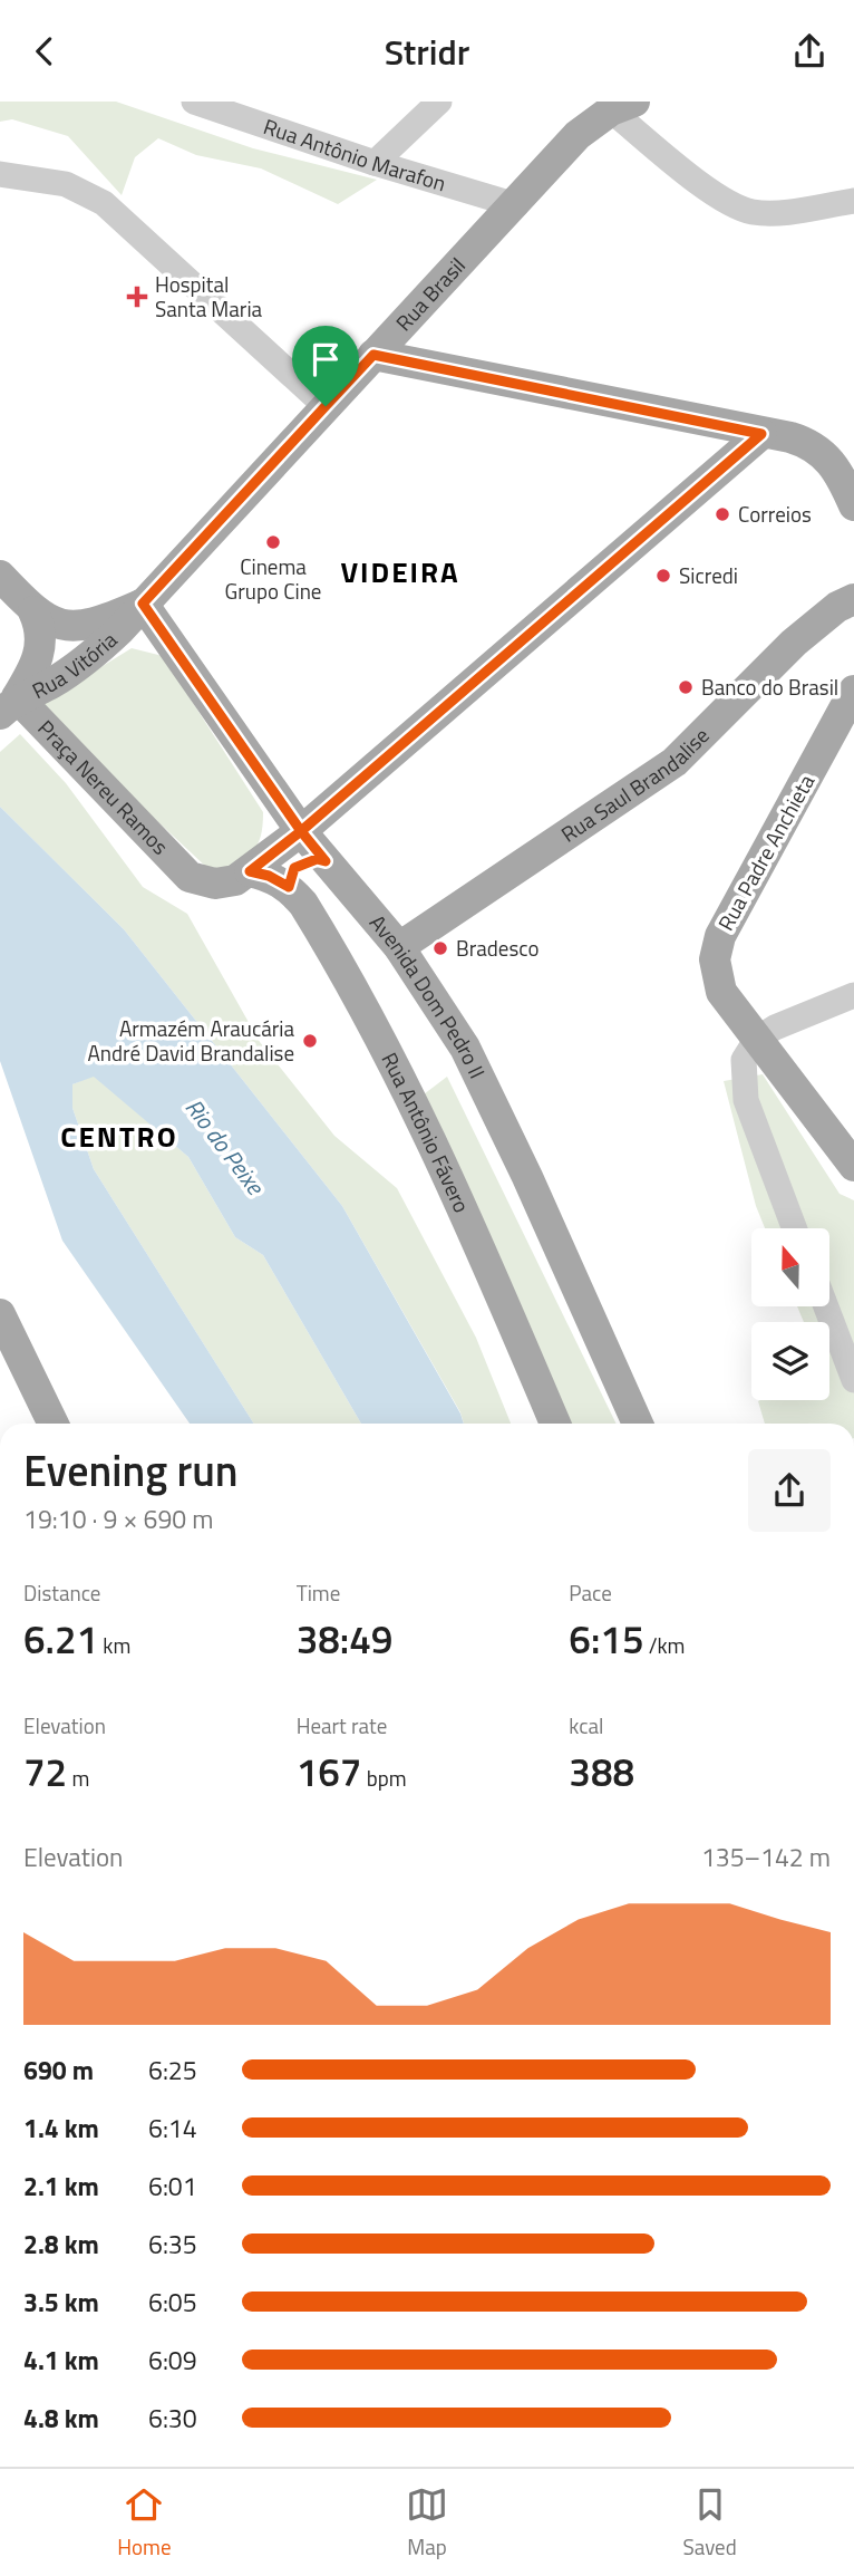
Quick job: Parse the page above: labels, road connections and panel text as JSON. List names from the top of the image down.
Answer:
{
  "streets": {
    "main road": [
      "Rua Brasil",
      "Rua Vitória",
      "Rua Saul Brandalise",
      "Praça Nereu Ramos",
      "Rua Padre Anchieta",
      "Avenida Dom Pedro II",
      "Rua Antônio Fávero"
    ],
    "street": ["Rua Antônio Marafon"]
  },
  "crossings": [
    ["Rua Antônio Marafon", "Rua Brasil"],
    ["Rua Brasil", "Rua Vitória"],
    ["Rua Brasil", "Avenida Dom Pedro II"],
    ["Rua Vitória", "Praça Nereu Ramos"],
    ["Rua Vitória", "Avenida Dom Pedro II"],
    ["Rua Saul Brandalise", "Avenida Dom Pedro II"]
  ],
  "districts": ["VIDEIRA", "CENTRO"],
  "water": ["Rio do Peixe"],
  "places": {
    "health": ["Hospital Santa Maria"],
    "other": [
      "Correios",
      "Cinema Grupo Cine",
      "Sicredi",
      "Banco do Brasil",
      "Bradesco",
      "Armazém Araucária André David Brandalise"
    ]
  },
  "north": "top",
  "page": {
    "header": "Stridr",
    "heading": ["Evening run", "19:10 · 9 × 690 m"],
    "stats": [
      ["Distance", "6.21 km"],
      ["Time", "38:49"],
      ["Pace", "6:15 /km"],
      ["Elevation", "72 m"],
      ["Heart rate", "167 bpm"],
      ["kcal", "388"]
    ],
    "chart": ["Elevation", "135–142 m"],
    "list": [
      {
        "name": "690 m",
        "note": "6:25"
      },
      {
        "name": "1.4 km",
        "note": "6:14"
      },
      {
        "name": "2.1 km",
        "note": "6:01"
      },
      {
        "name": "2.8 km",
        "note": "6:35"
      },
      {
        "name": "3.5 km",
        "note": "6:05"
      },
      {
        "name": "4.1 km",
        "note": "6:09"
      },
      {
        "name": "4.8 km",
        "note": "6:30"
      }
    ],
    "tabs": ["Home", "Map", "Saved"]
  }
}
